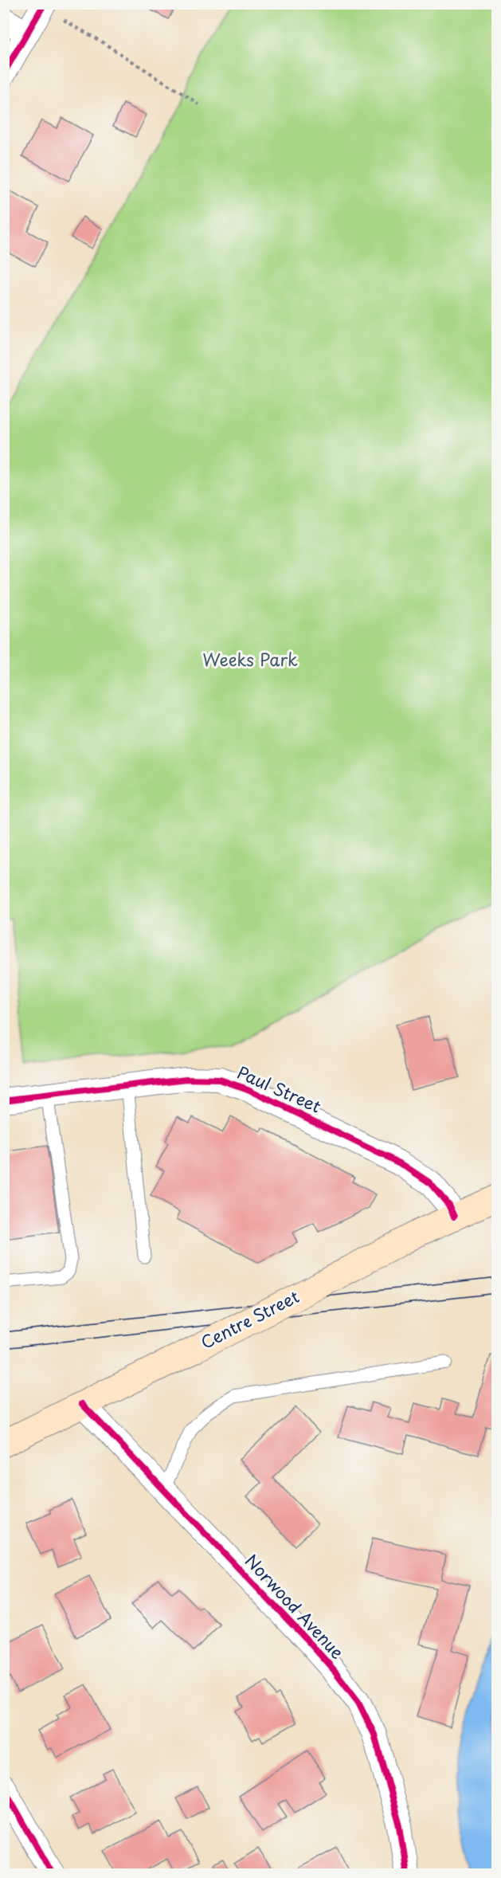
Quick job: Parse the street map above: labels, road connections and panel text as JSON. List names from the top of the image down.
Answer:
{
  "streets": {
    "main road": ["Centre Street"],
    "street": ["Paul Street", "Norwood Avenue"]
  },
  "crossings": [
    ["Paul Street", "Centre Street"],
    ["Centre Street", "Norwood Avenue"]
  ],
  "parks": ["Weeks Park"]
}
